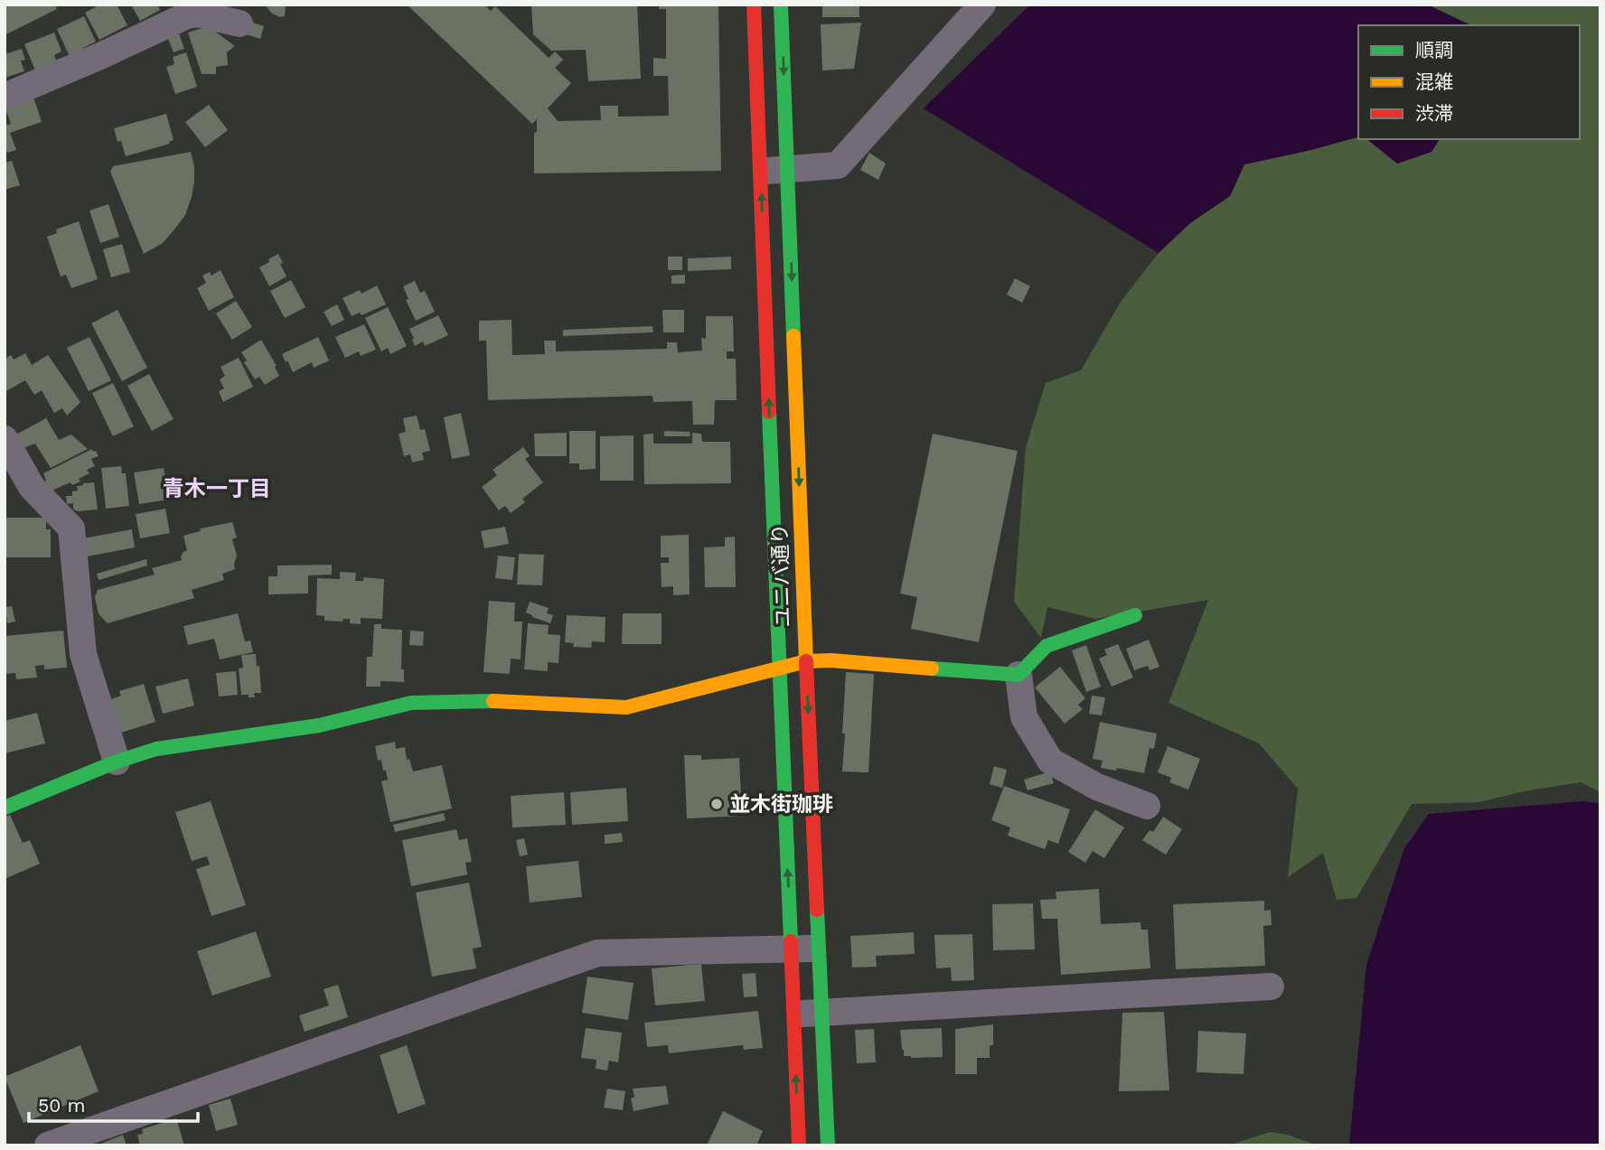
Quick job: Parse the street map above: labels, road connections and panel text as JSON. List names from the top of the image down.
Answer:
{
  "streets": {
    "street": ["ユニバ通り"]
  },
  "districts": ["青木一丁目"],
  "places": ["並木街珈琲"],
  "legend": ["順調", "混雑", "渋滞"],
  "scale_bar": "50 m"
}
